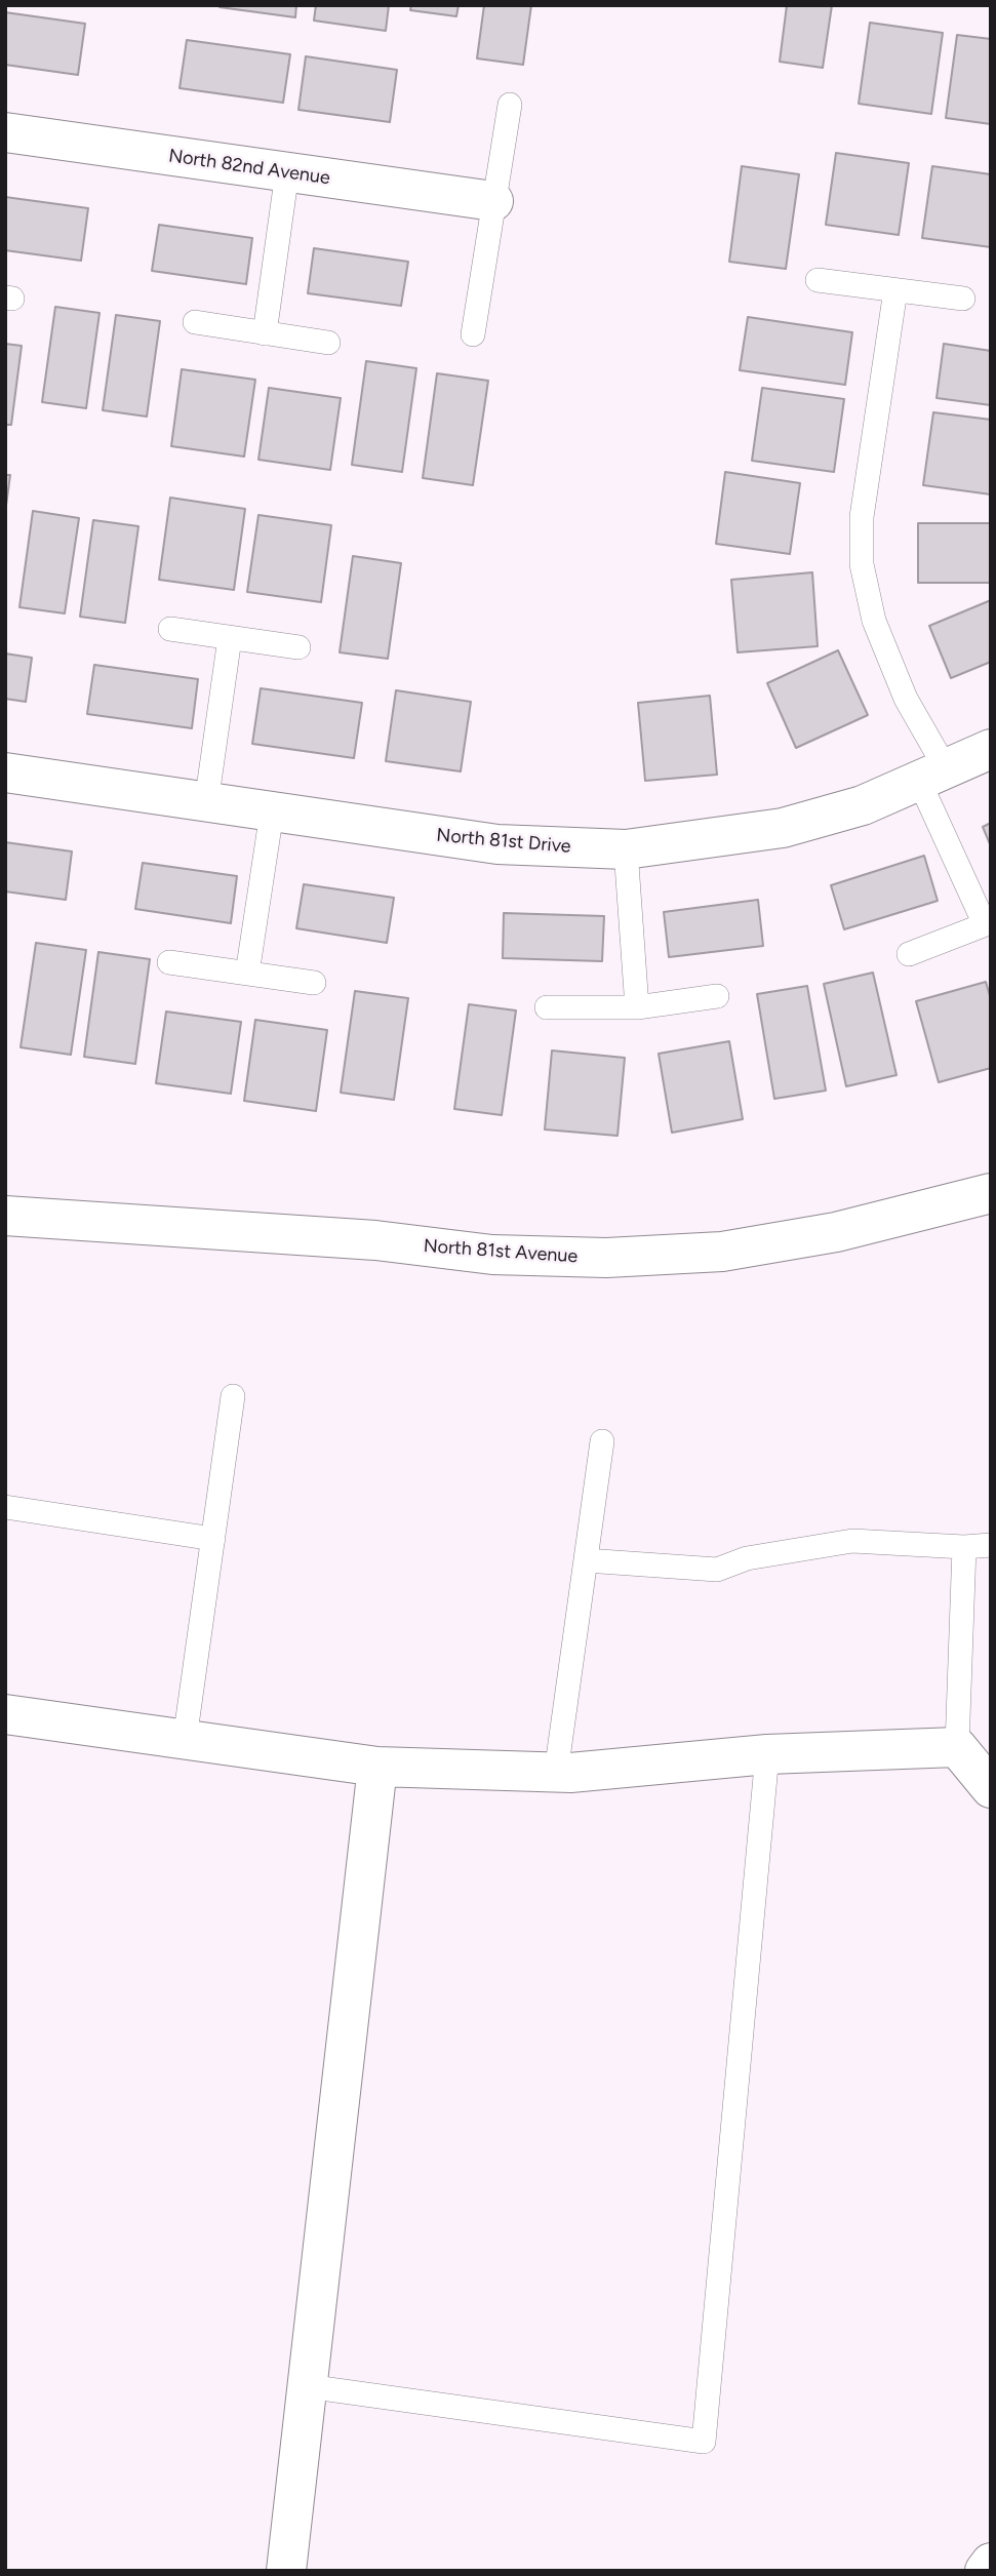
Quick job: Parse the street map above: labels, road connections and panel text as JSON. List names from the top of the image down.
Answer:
{
  "streets": {
    "street": ["North 82nd Avenue", "North 81st Drive", "North 81st Avenue"]
  }
}
